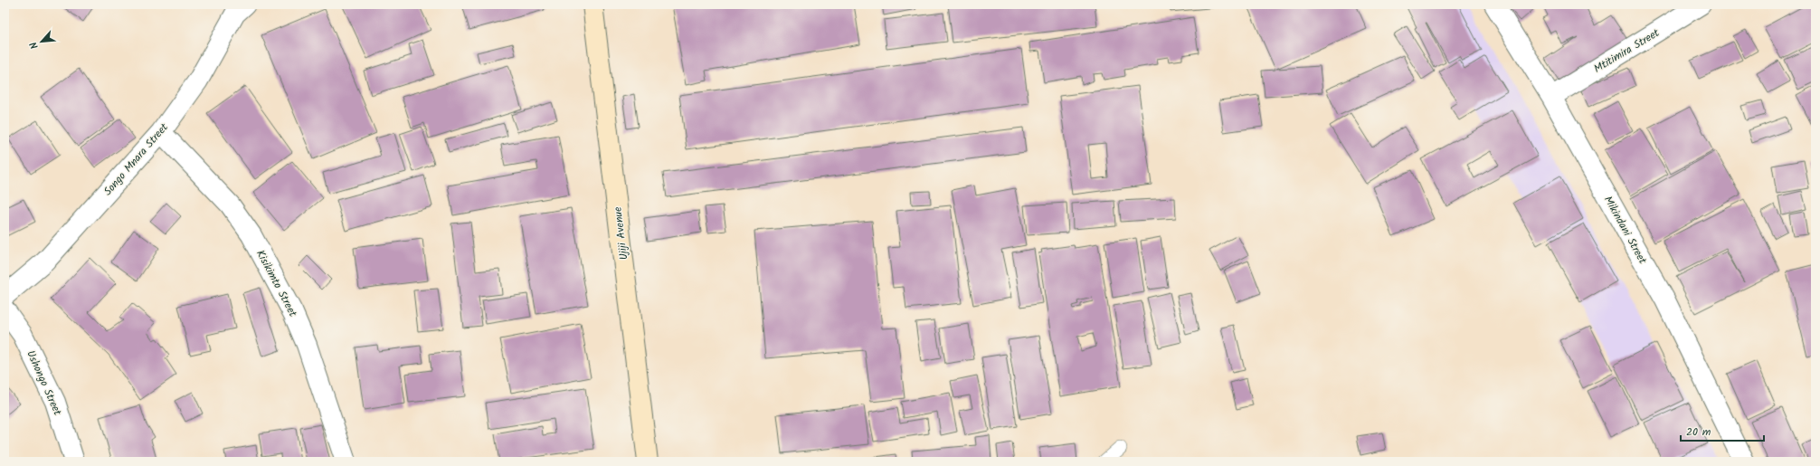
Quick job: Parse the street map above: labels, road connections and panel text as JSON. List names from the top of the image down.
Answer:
{
  "streets": {
    "main road": ["Ujiji Avenue"],
    "street": [
      "Mtitimira Street",
      "Songo Mnara Street",
      "Mikindani Street",
      "Kisikimto Street",
      "Ushongo Street"
    ]
  },
  "crossings": [
    ["Mtitimira Street", "Mikindani Street"],
    ["Songo Mnara Street", "Kisikimto Street"]
  ],
  "scale_bar": "20 m",
  "north": "bottom left"
}
